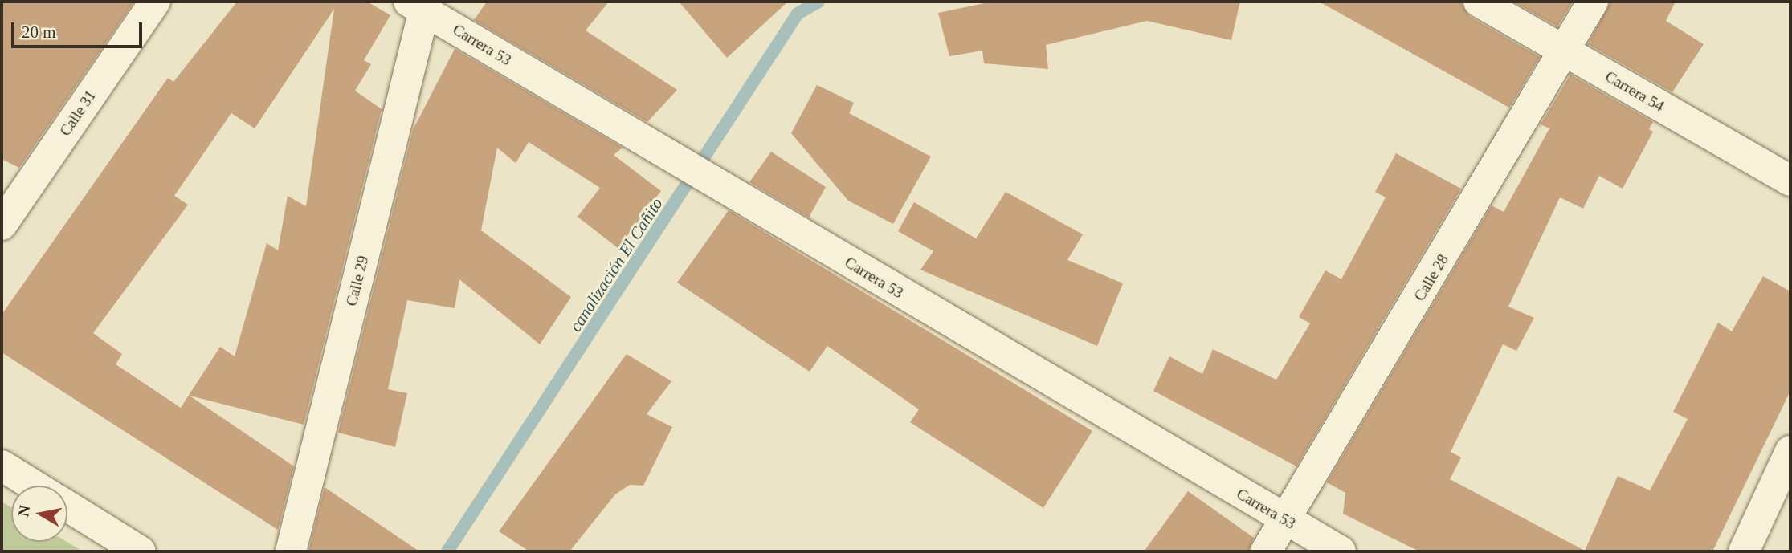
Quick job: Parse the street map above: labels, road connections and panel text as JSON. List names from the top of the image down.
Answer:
{
  "streets": {
    "street": [
      "Carrera 53",
      "Carrera 54",
      "Calle 31",
      "Calle 28",
      "Calle 29"
    ]
  },
  "crossings": [
    ["Carrera 53", "Calle 28"],
    ["Carrera 53", "Calle 29"],
    ["Carrera 54", "Calle 28"]
  ],
  "water": ["canalización El Cañito"],
  "scale_bar": "20 m",
  "north": "left"
}
